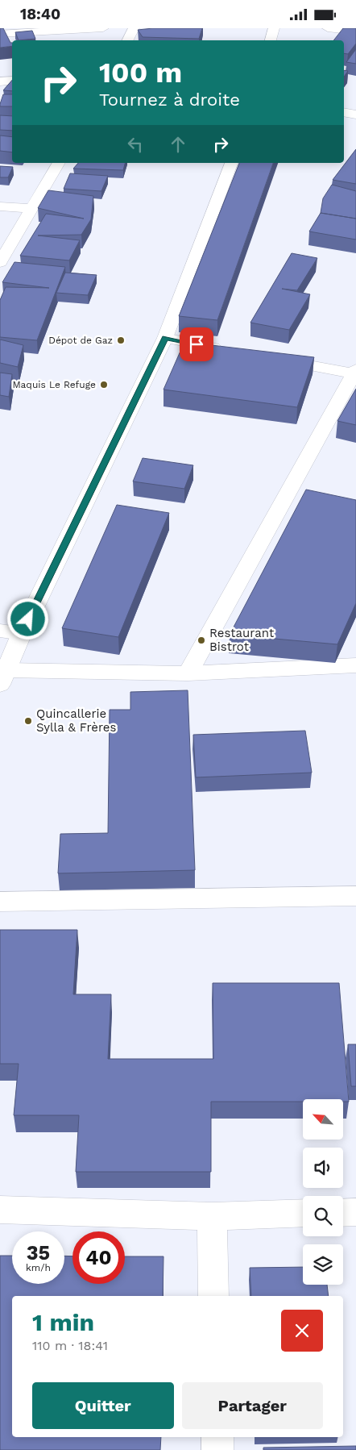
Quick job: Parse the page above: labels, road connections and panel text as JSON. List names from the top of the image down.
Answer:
{
  "places": [
    "Dépot de Gaz",
    "Maquis Le Refuge",
    "Restaurant Bistrot",
    "Quincallerie Sylla & Frères"
  ],
  "north": "top left",
  "page": {
    "status": "18:40",
    "turn": ["100 m", "Tournez à droite"],
    "speed": "35 km/h",
    "limit": "40",
    "heading": ["1 min", "110 m · 18:41"],
    "buttons": ["Quitter", "Partager"]
  }
}
